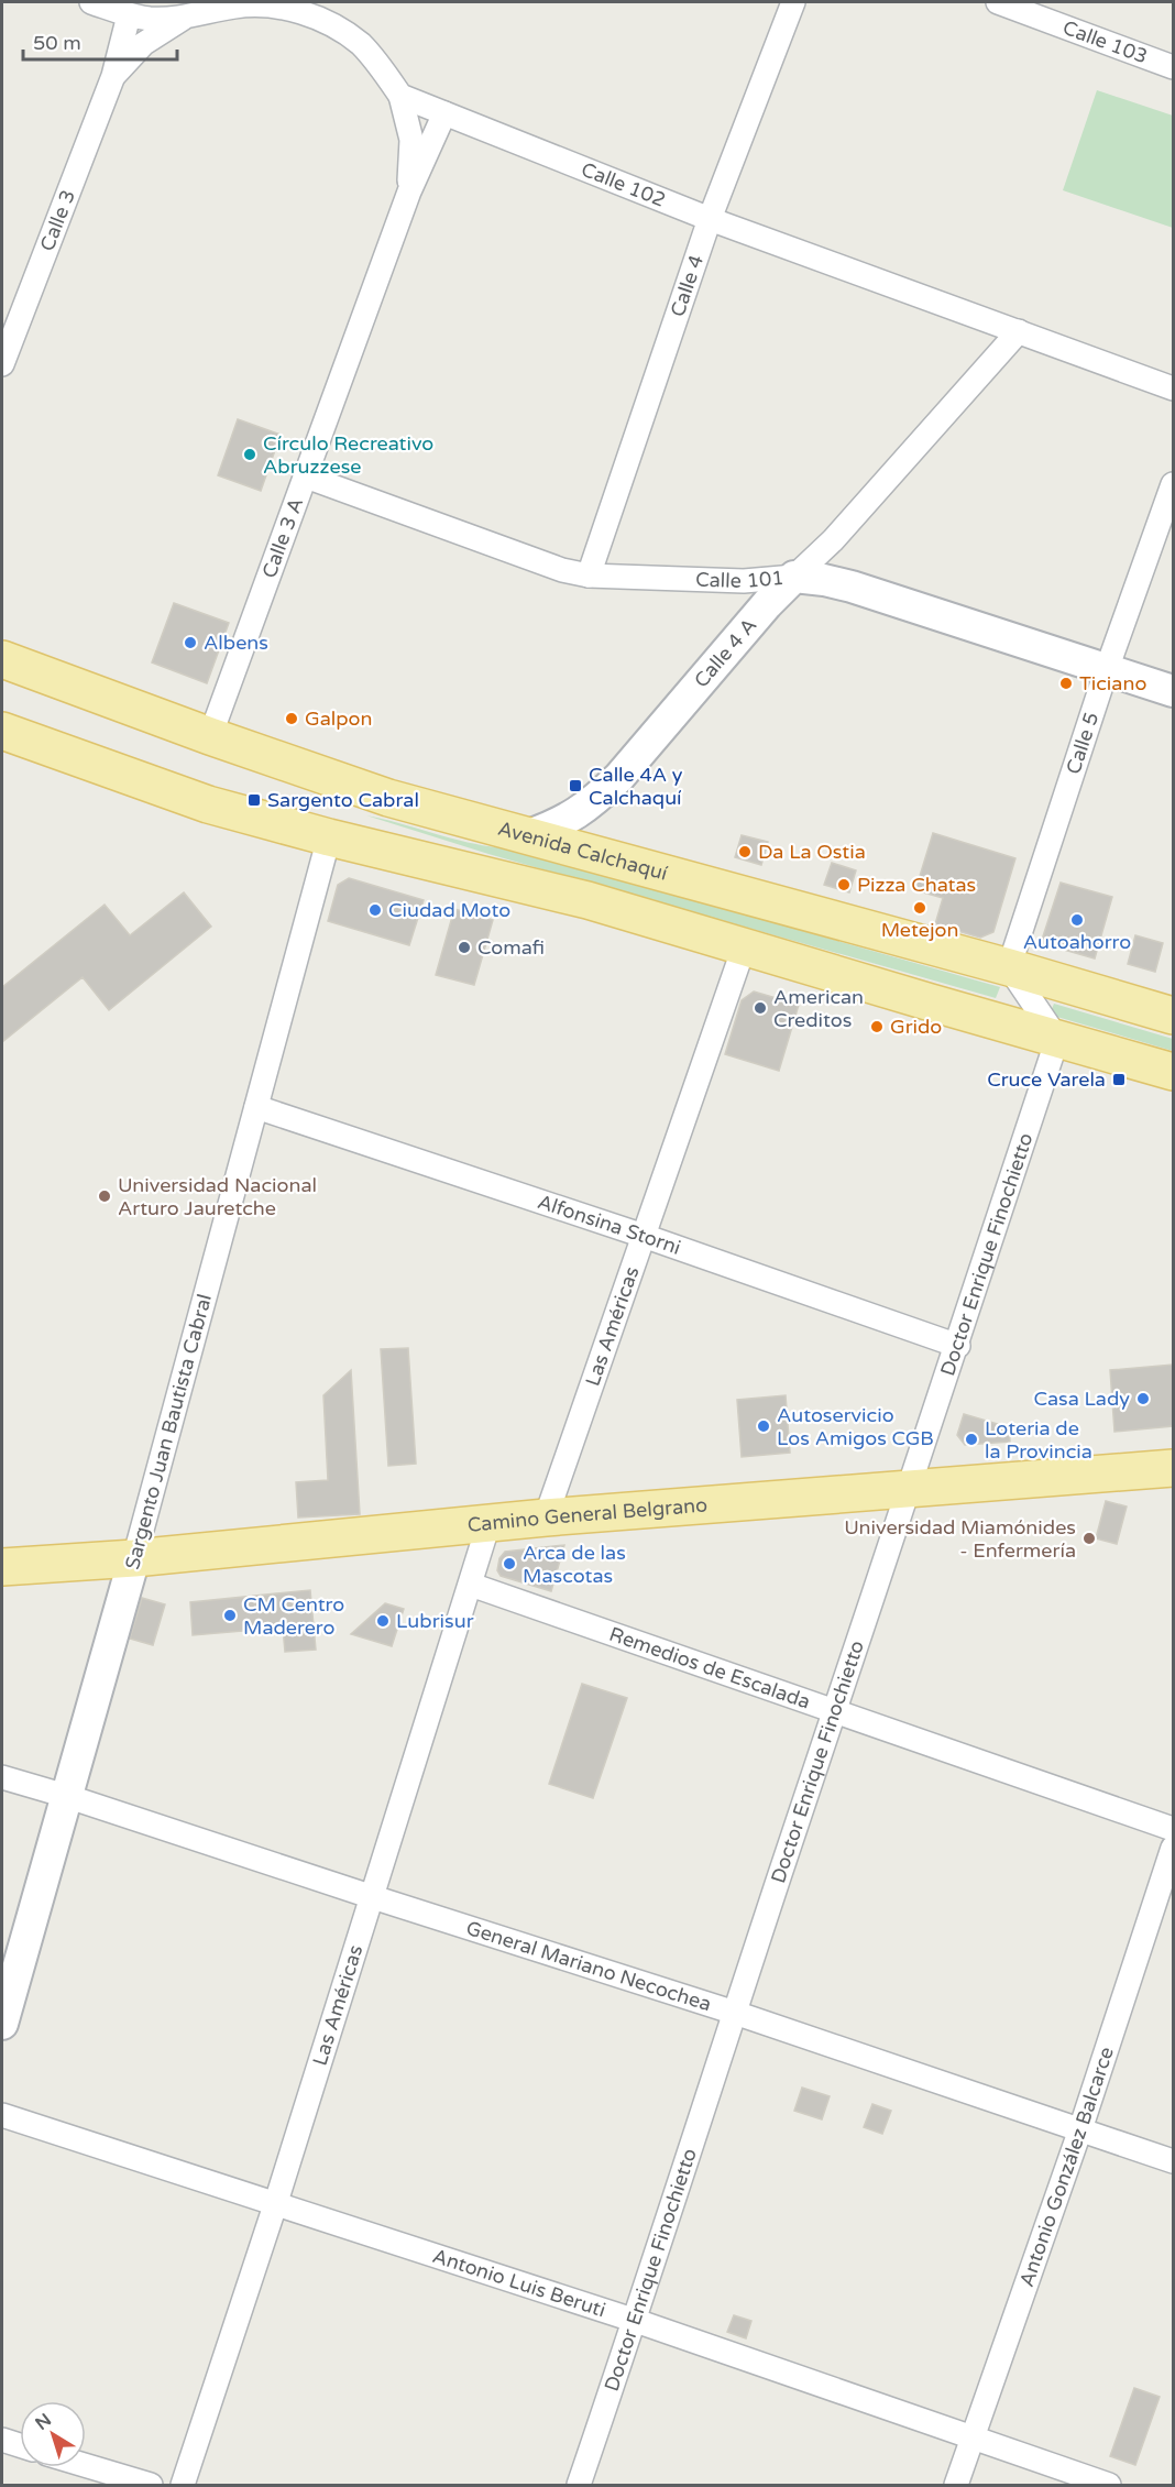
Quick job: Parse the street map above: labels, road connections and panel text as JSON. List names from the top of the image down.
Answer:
{
  "streets": {
    "main road": ["Avenida Calchaquí", "Camino General Belgrano"],
    "street": [
      "Calle 103",
      "Calle 102",
      "Calle 3",
      "Calle 4",
      "Calle 3 A",
      "Calle 101",
      "Calle 4 A",
      "Calle 5",
      "Alfonsina Storni",
      "Doctor Enrique Finochietto",
      "Las Américas",
      "Sargento Juan Bautista Cabral",
      "Remedios de Escalada",
      "General Mariano Necochea",
      "Antonio González Balcarce",
      "Antonio Luis Beruti"
    ]
  },
  "crossings": [
    ["Calle 102", "Calle 4"],
    ["Calle 102", "Calle 3 A"],
    ["Calle 102", "Calle 4 A"],
    ["Calle 4", "Calle 101"],
    ["Calle 3 A", "Calle 101"],
    ["Calle 3 A", "Avenida Calchaquí"],
    ["Calle 101", "Calle 4 A"],
    ["Calle 101", "Calle 5"],
    ["Calle 4 A", "Avenida Calchaquí"],
    ["Calle 5", "Avenida Calchaquí"],
    ["Alfonsina Storni", "Doctor Enrique Finochietto"],
    ["Alfonsina Storni", "Las Américas"],
    ["Alfonsina Storni", "Sargento Juan Bautista Cabral"],
    ["Doctor Enrique Finochietto", "Camino General Belgrano"],
    ["Doctor Enrique Finochietto", "Remedios de Escalada"],
    ["Doctor Enrique Finochietto", "General Mariano Necochea"],
    ["Doctor Enrique Finochietto", "Antonio Luis Beruti"],
    ["Las Américas", "Camino General Belgrano"],
    ["Las Américas", "Remedios de Escalada"],
    ["Las Américas", "General Mariano Necochea"],
    ["Las Américas", "Antonio Luis Beruti"],
    ["Sargento Juan Bautista Cabral", "Camino General Belgrano"],
    ["Sargento Juan Bautista Cabral", "General Mariano Necochea"],
    ["General Mariano Necochea", "Antonio González Balcarce"],
    ["Antonio González Balcarce", "Antonio Luis Beruti"]
  ],
  "places": {
    "other": [
      "Círculo Recreativo Abruzzese",
      "Albens",
      "Ticiano",
      "Galpon",
      "Da La Ostia",
      "Pizza Chatas",
      "Metejon",
      "Ciudad Moto",
      "Autoahorro",
      "Comafi",
      "American Creditos",
      "Grido",
      "Universidad Nacional Arturo Jauretche",
      "Casa Lady",
      "Autoservicio Los Amigos CGB",
      "Loteria de la Provincia",
      "Universidad Miamónides - Enfermería",
      "Arca de las Mascotas",
      "CM Centro Maderero",
      "Lubrisur"
    ],
    "transit": ["Calle 4A y Calchaquí", "Sargento Cabral", "Cruce Varela"]
  },
  "scale_bar": "50 m",
  "north": "top left"
}
